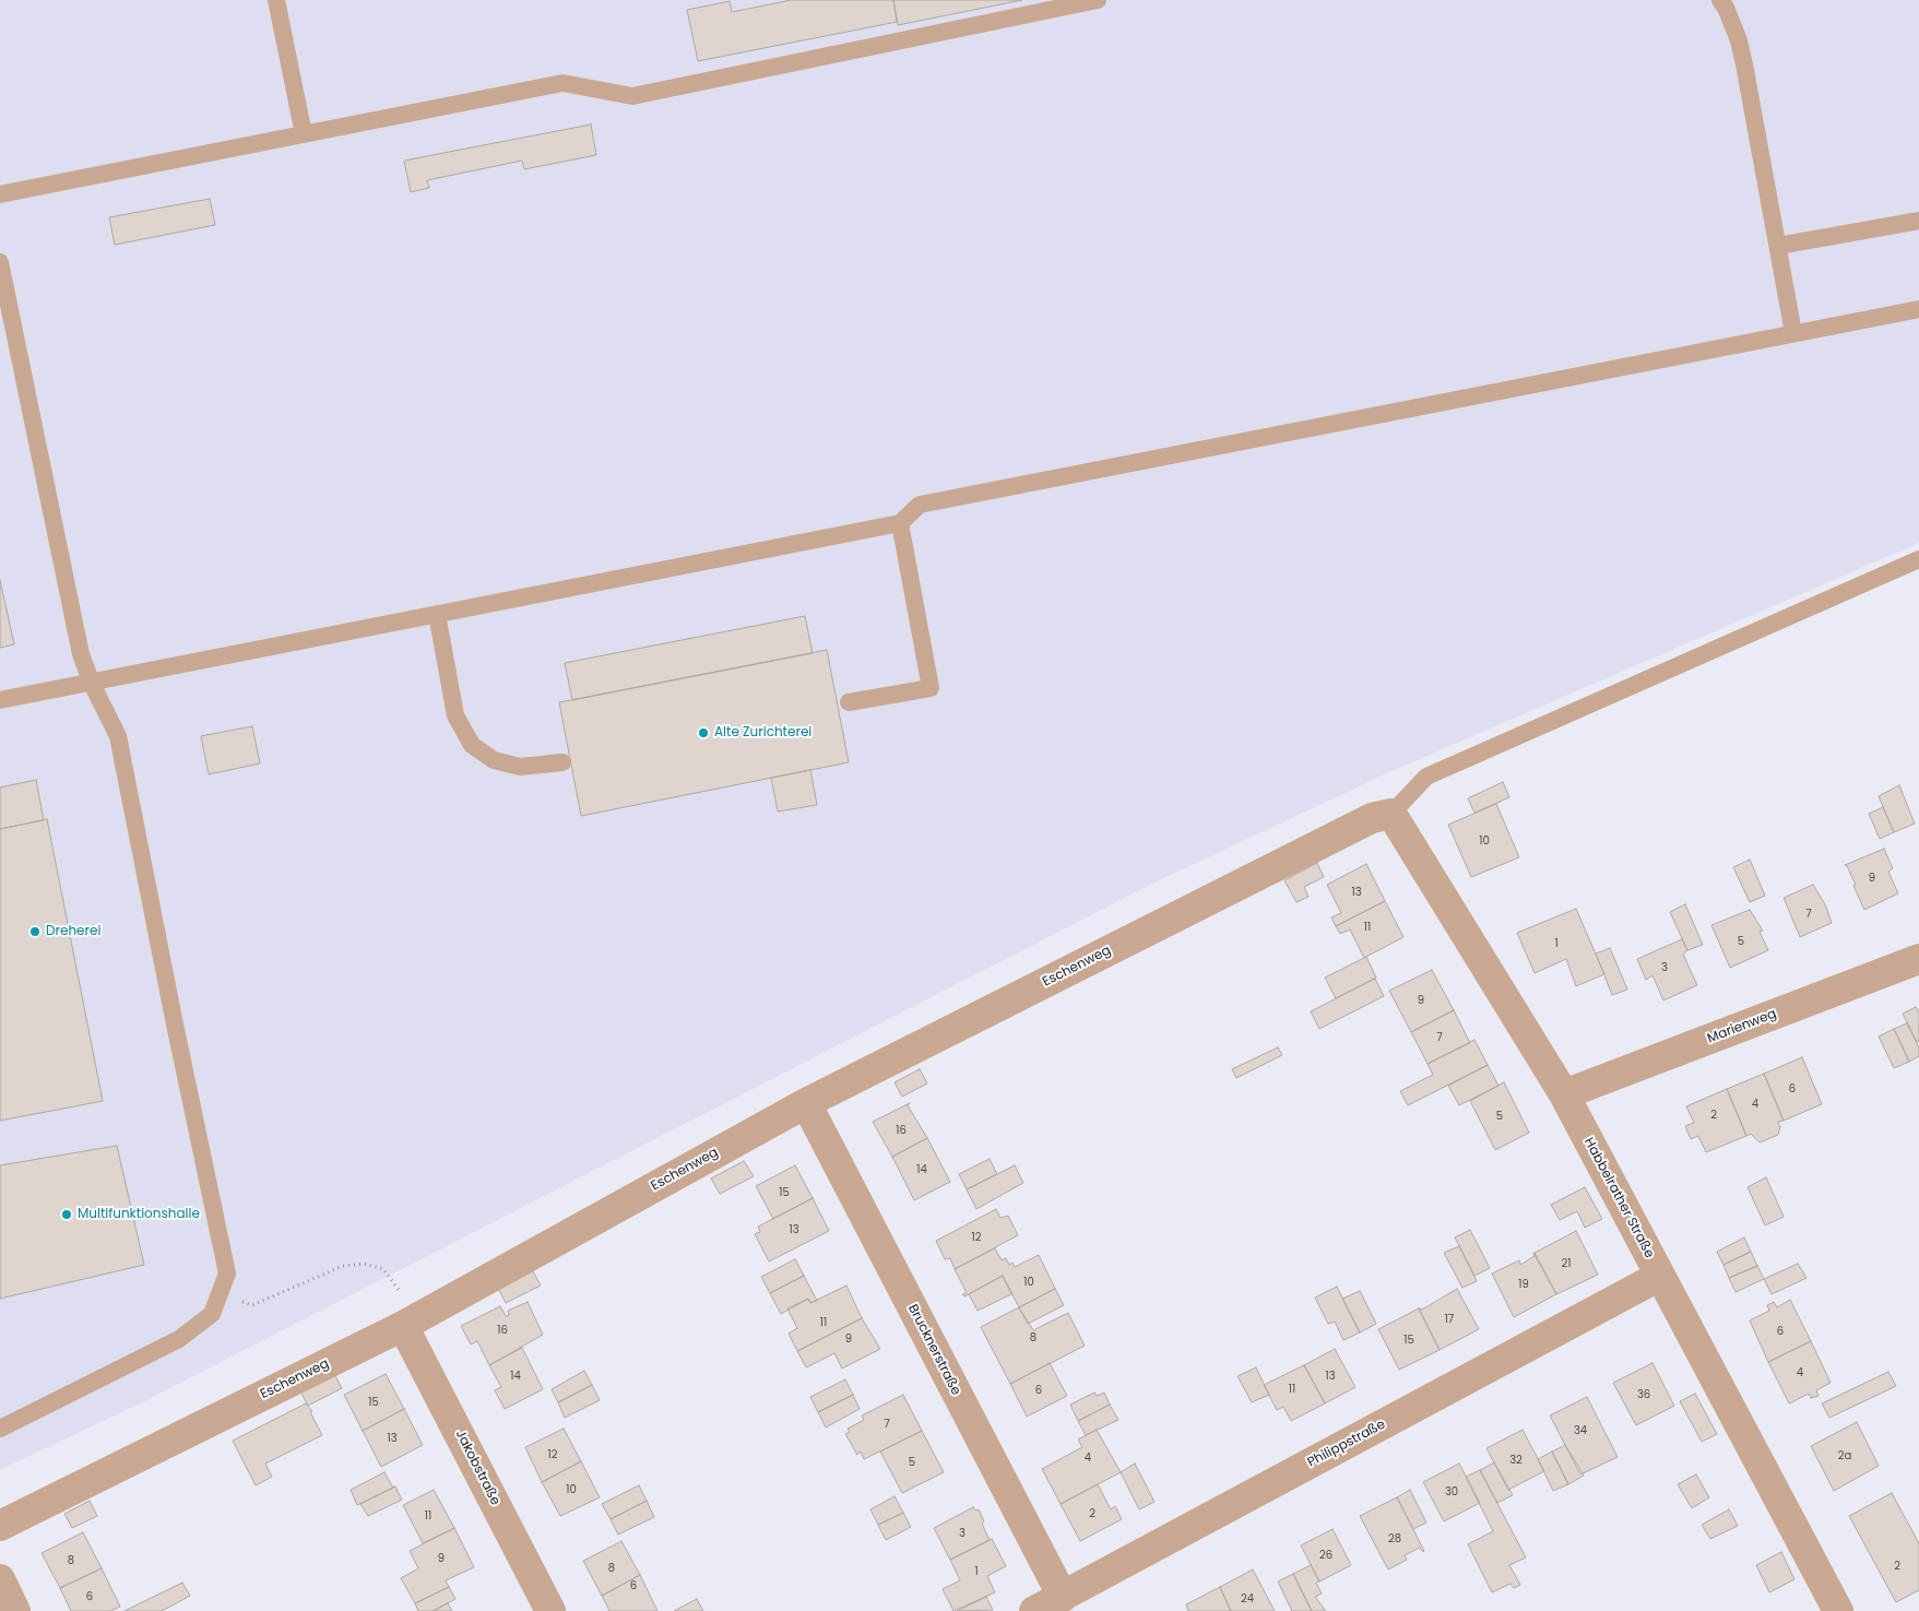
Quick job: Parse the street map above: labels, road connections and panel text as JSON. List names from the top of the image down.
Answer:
{
  "streets": {
    "street": [
      "Eschenweg",
      "Marienweg",
      "Habbelrather Straße",
      "Brucknerstraße",
      "Philippstraße",
      "Jakobstraße"
    ]
  },
  "crossings": [
    ["Eschenweg", "Habbelrather Straße"],
    ["Eschenweg", "Brucknerstraße"],
    ["Eschenweg", "Jakobstraße"],
    ["Marienweg", "Habbelrather Straße"],
    ["Habbelrather Straße", "Philippstraße"],
    ["Brucknerstraße", "Philippstraße"]
  ],
  "places": ["Alte Zurichterei", "Dreherei", "Multifunktionshalle"],
  "house_numbers": [
    "10",
    "9",
    "13",
    "7",
    "11",
    "5",
    "1",
    "3",
    "9",
    "7",
    "6",
    "4",
    "2",
    "5",
    "16",
    "14",
    "15",
    "13",
    "12",
    "21",
    "10",
    "19",
    "17",
    "11",
    "16",
    "6",
    "8",
    "9",
    "15",
    "4",
    "14",
    "13",
    "11",
    "6",
    "36",
    "15",
    "7",
    "34",
    "13",
    "12",
    "2a",
    "4",
    "32",
    "5",
    "10",
    "30",
    "2",
    "11",
    "3",
    "28",
    "26",
    "9",
    "8",
    "2",
    "8",
    "1",
    "6",
    "6",
    "24"
  ]
}
